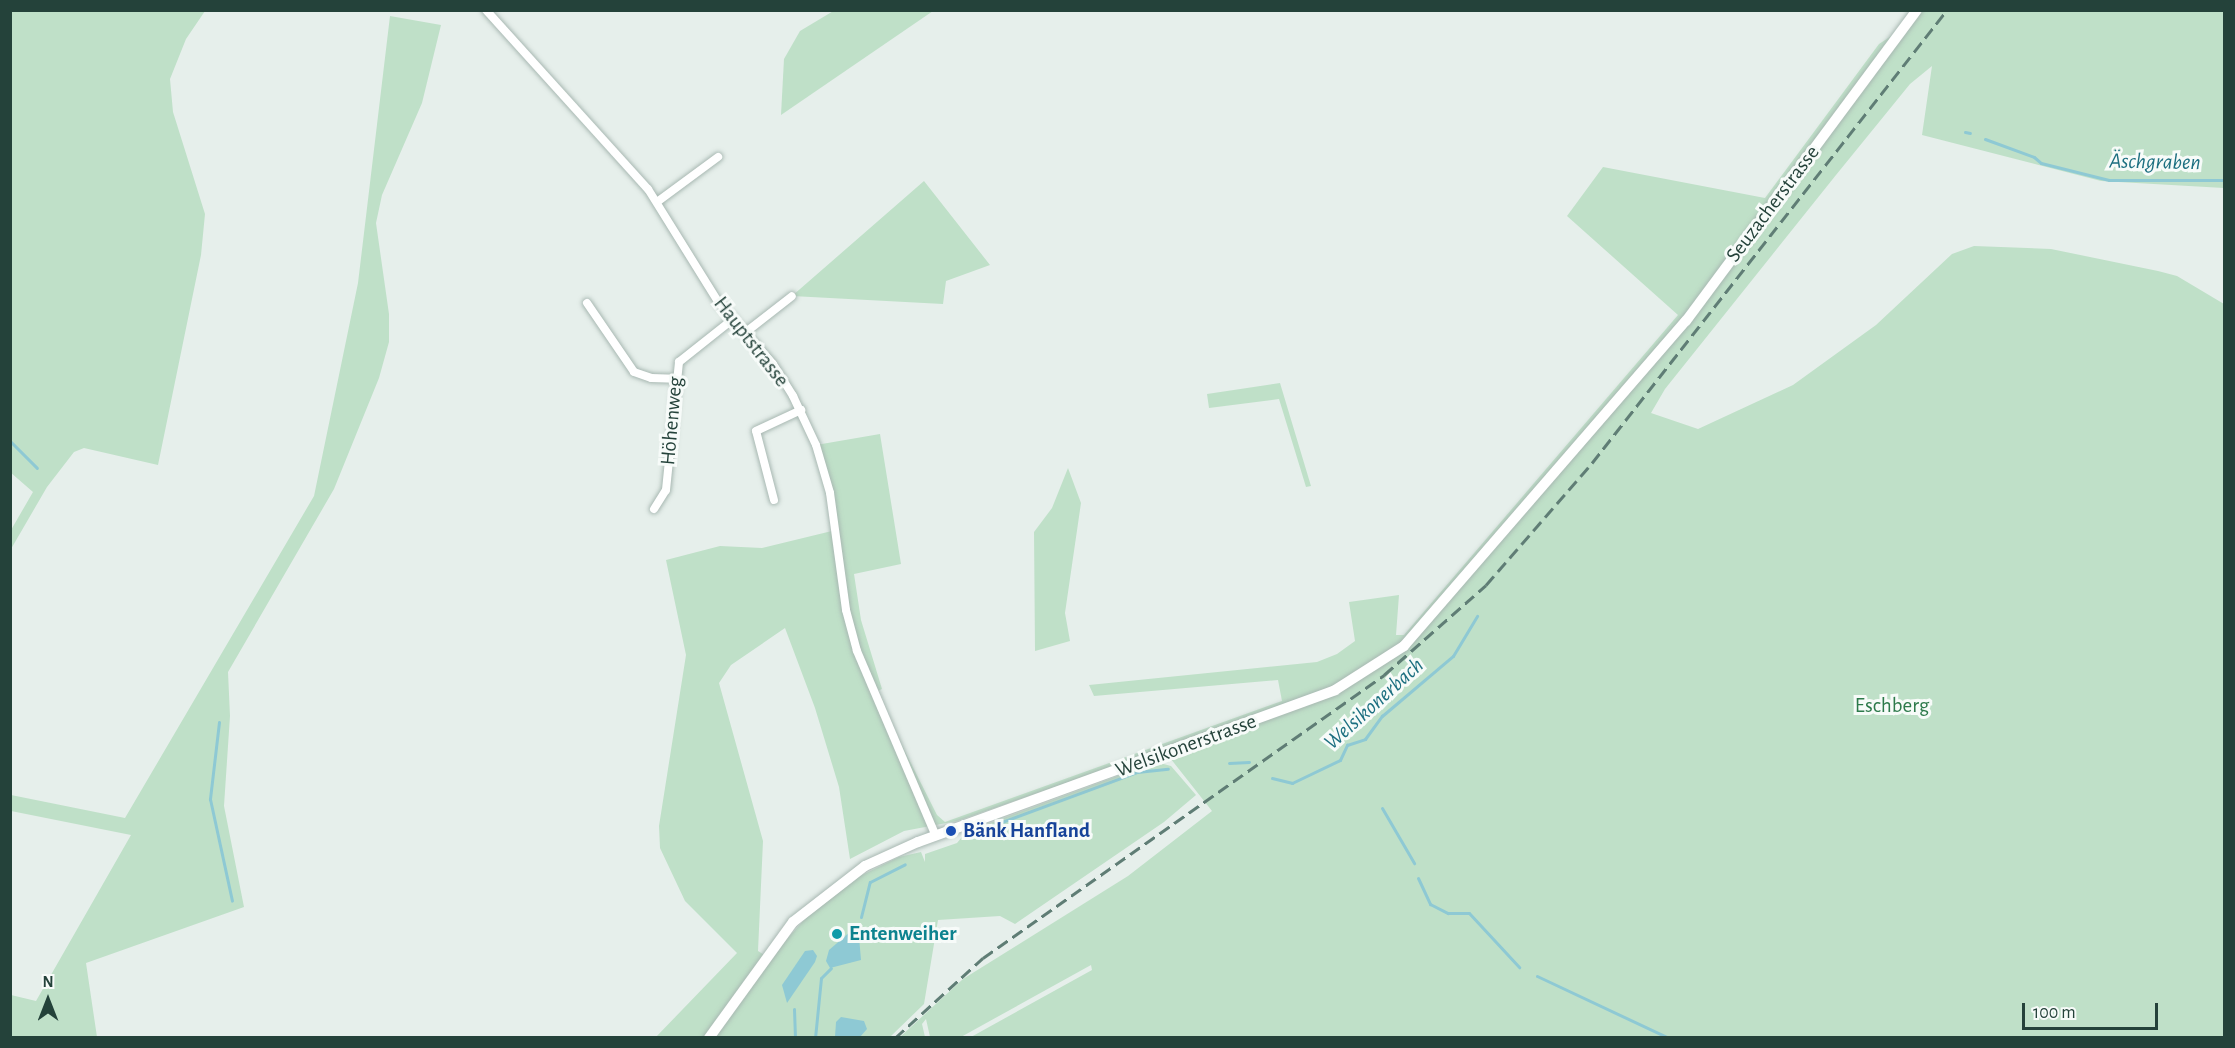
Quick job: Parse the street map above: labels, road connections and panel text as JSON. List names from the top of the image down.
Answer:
{
  "streets": {
    "main road": ["Seuzacherstrasse", "Welsikonerstrasse"],
    "street": ["Hauptstrasse", "Höhenweg"]
  },
  "crossings": [
    ["Seuzacherstrasse", "Welsikonerstrasse"],
    ["Hauptstrasse", "Höhenweg"],
    ["Hauptstrasse", "Welsikonerstrasse"]
  ],
  "water": ["Äschgraben", "Welsikonerbach"],
  "parks": ["Eschberg"],
  "places": ["Bänk Hanfland", "Entenweiher"],
  "scale_bar": "100 m",
  "north": "top"
}
